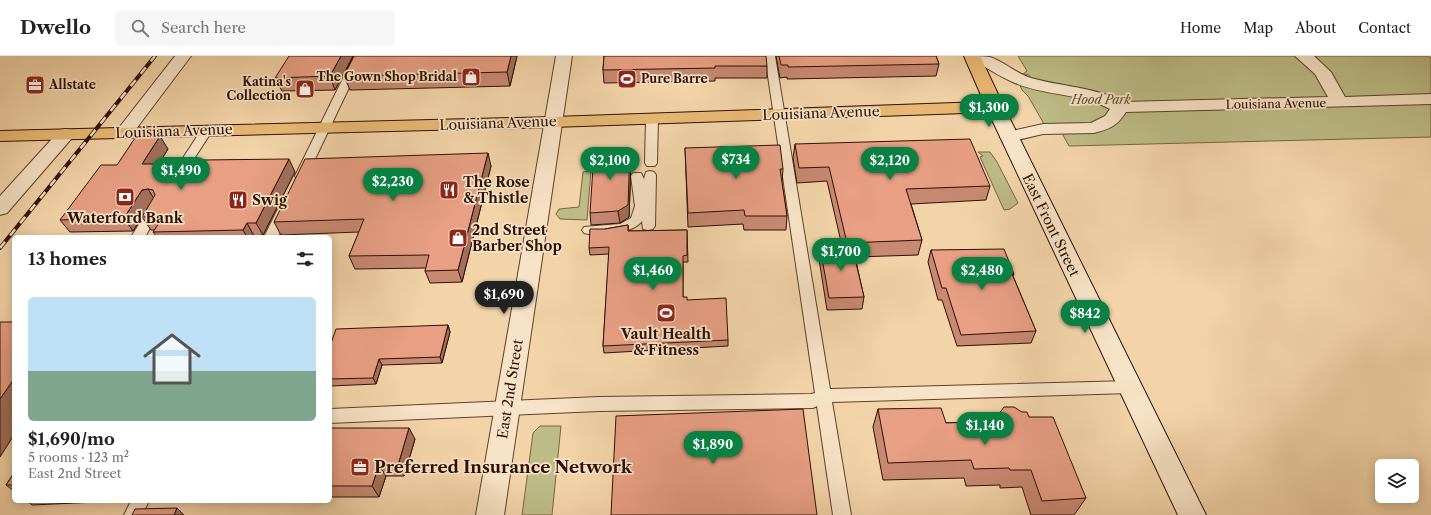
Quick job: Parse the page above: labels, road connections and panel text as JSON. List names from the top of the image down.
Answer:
{
  "streets": {
    "main road": ["Louisiana Avenue"],
    "street": ["East Front Street", "East 2nd Street"]
  },
  "crossings": [
    ["Louisiana Avenue", "East Front Street"],
    ["Louisiana Avenue", "East 2nd Street"]
  ],
  "parks": ["Hood Park"],
  "places": {
    "shop": ["The Gown Shop Bridal", "Katina's Collection", "2nd Street Barber Shop"],
    "sports": ["Pure Barre", "Vault Health & Fitness"],
    "office": ["Allstate", "Preferred Insurance Network"],
    "restaurant": ["The Rose & Thistle", "Swig"],
    "bank": ["Waterford Bank"]
  },
  "page": {
    "header": "Dwello",
    "search": "Search here",
    "nav": [
      "Home",
      "Map",
      "About",
      "Contact"
    ],
    "price": [
      "$1,300",
      "$734",
      "$2,100",
      "$2,120",
      "$1,490",
      "$2,230",
      "$1,700",
      "$1,460",
      "$2,480",
      "$1,690",
      "$842",
      "$1,140",
      "$1,890"
    ],
    "heading": "13 homes",
    "list": [
      {
        "name": "$1,690/mo",
        "note": "5 rooms · 123 m² · East 2nd Street"
      }
    ]
  }
}
